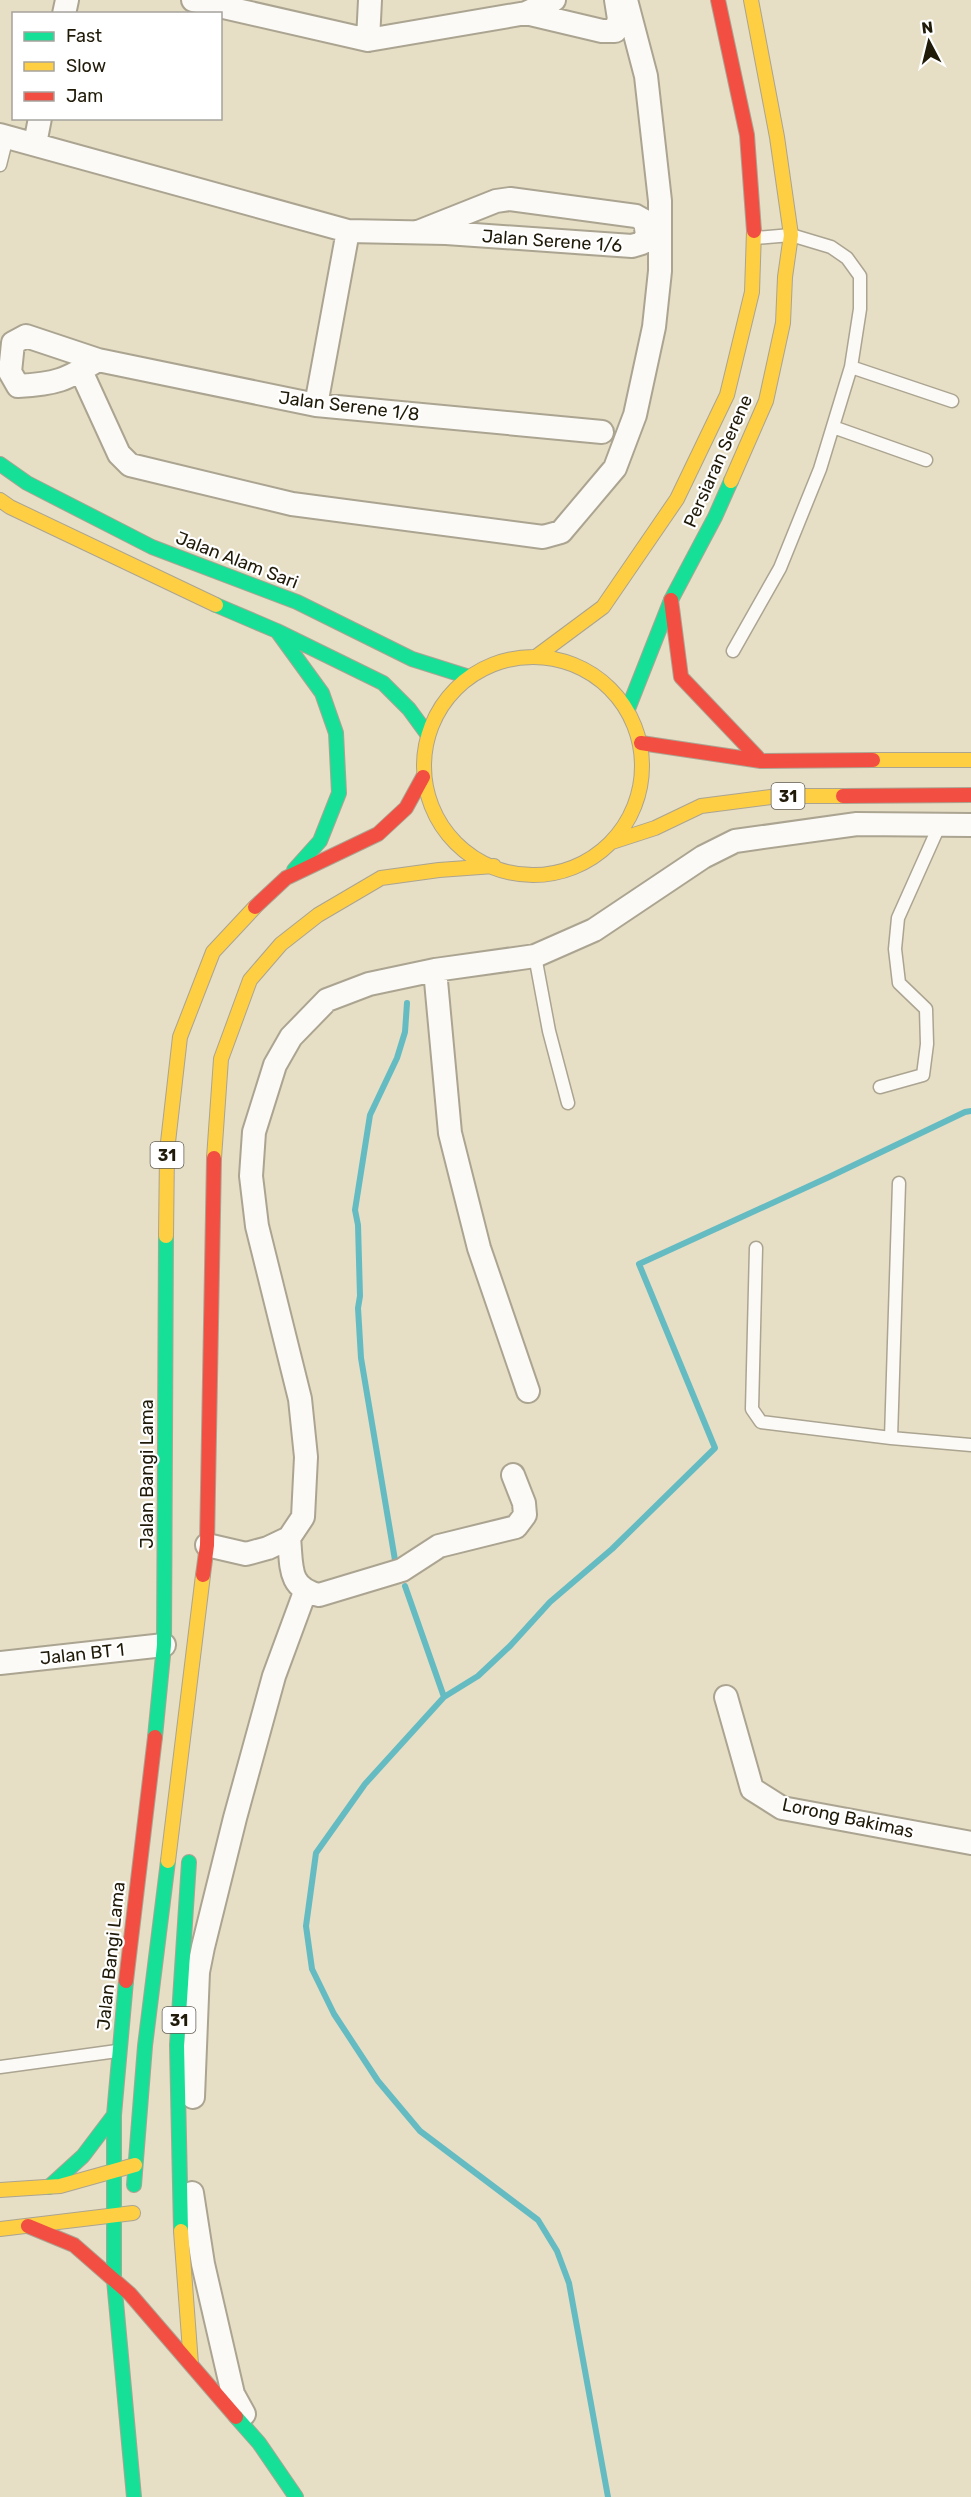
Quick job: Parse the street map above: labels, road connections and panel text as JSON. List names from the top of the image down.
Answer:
{
  "streets": {
    "main road": [
      "Persiaran Serene",
      "Jalan Alam Sari",
      "31",
      "Jalan Bangi Lama"
    ],
    "street": [
      "Jalan Serene 1/6",
      "Jalan Serene 1/8",
      "Jalan BT 1",
      "Lorong Bakimas"
    ]
  },
  "crossings": [
    ["Persiaran Serene", "Jalan Bangi Lama"],
    ["Jalan Alam Sari", "Jalan Bangi Lama"],
    ["31", "Jalan Bangi Lama"],
    ["Jalan Bangi Lama", "Jalan BT 1"]
  ],
  "legend": ["Fast", "Slow", "Jam"],
  "north": "top"
}
